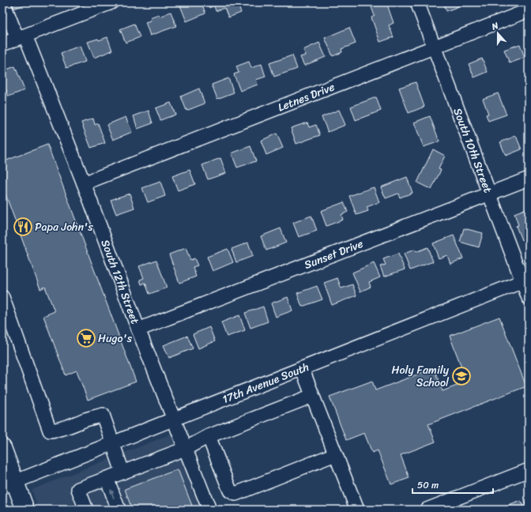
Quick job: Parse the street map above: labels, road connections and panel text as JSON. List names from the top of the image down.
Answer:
{
  "streets": {
    "street": [
      "Letnes Drive",
      "South 10th Street",
      "Sunset Drive",
      "South 12th Street",
      "17th Avenue South"
    ]
  },
  "crossings": [
    ["Letnes Drive", "South 10th Street"],
    ["Letnes Drive", "South 12th Street"],
    ["South 10th Street", "Sunset Drive"],
    ["South 10th Street", "17th Avenue South"],
    ["Sunset Drive", "South 12th Street"],
    ["South 12th Street", "17th Avenue South"]
  ],
  "places": {
    "restaurant": ["Papa John's"],
    "supermarket": ["Hugo's"],
    "school or university": ["Holy Family School"]
  },
  "scale_bar": "50 m",
  "north": "top"
}
